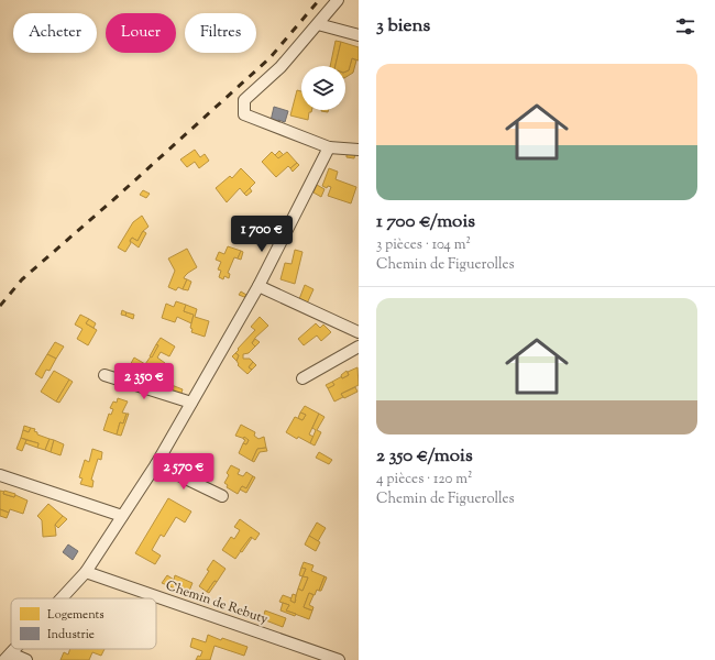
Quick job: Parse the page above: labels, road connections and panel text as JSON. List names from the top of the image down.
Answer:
{
  "streets": {
    "street": ["Chemin de Rebuty"]
  },
  "legend": ["Logements", "Industrie"],
  "page": {
    "heading": "3 biens",
    "chip": ["Acheter", "Louer", "Filtres"],
    "list": [
      {
        "name": "1 700 €/mois",
        "note": "3 pièces · 104 m² · Chemin de Figuerolles"
      },
      {
        "name": "2 350 €/mois",
        "note": "4 pièces · 120 m² · Chemin de Figuerolles"
      }
    ],
    "price": ["1 700 €", "2 350 €", "2 570 €"]
  }
}
